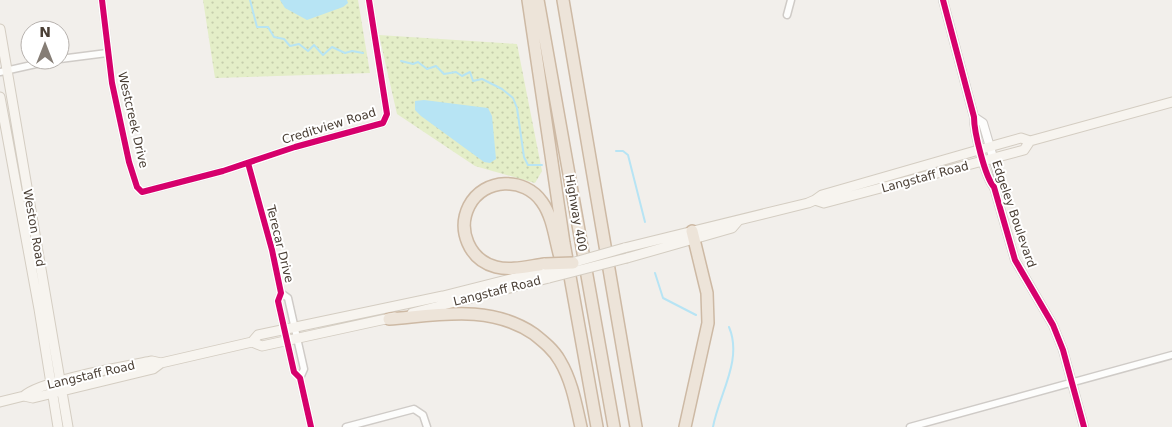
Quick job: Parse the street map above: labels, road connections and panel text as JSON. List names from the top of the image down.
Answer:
{
  "streets": {
    "highway": ["Highway 400"],
    "main road": ["Langstaff Road", "Weston Road"],
    "street": [
      "Westcreek Drive",
      "Creditview Road",
      "Edgeley Boulevard",
      "Terecar Drive"
    ]
  },
  "crossings": [
    ["Westcreek Drive", "Creditview Road"],
    ["Westcreek Drive", "Terecar Drive"],
    ["Creditview Road", "Terecar Drive"],
    ["Langstaff Road", "Edgeley Boulevard"],
    ["Langstaff Road", "Weston Road"],
    ["Langstaff Road", "Terecar Drive"]
  ],
  "north": "top"
}
